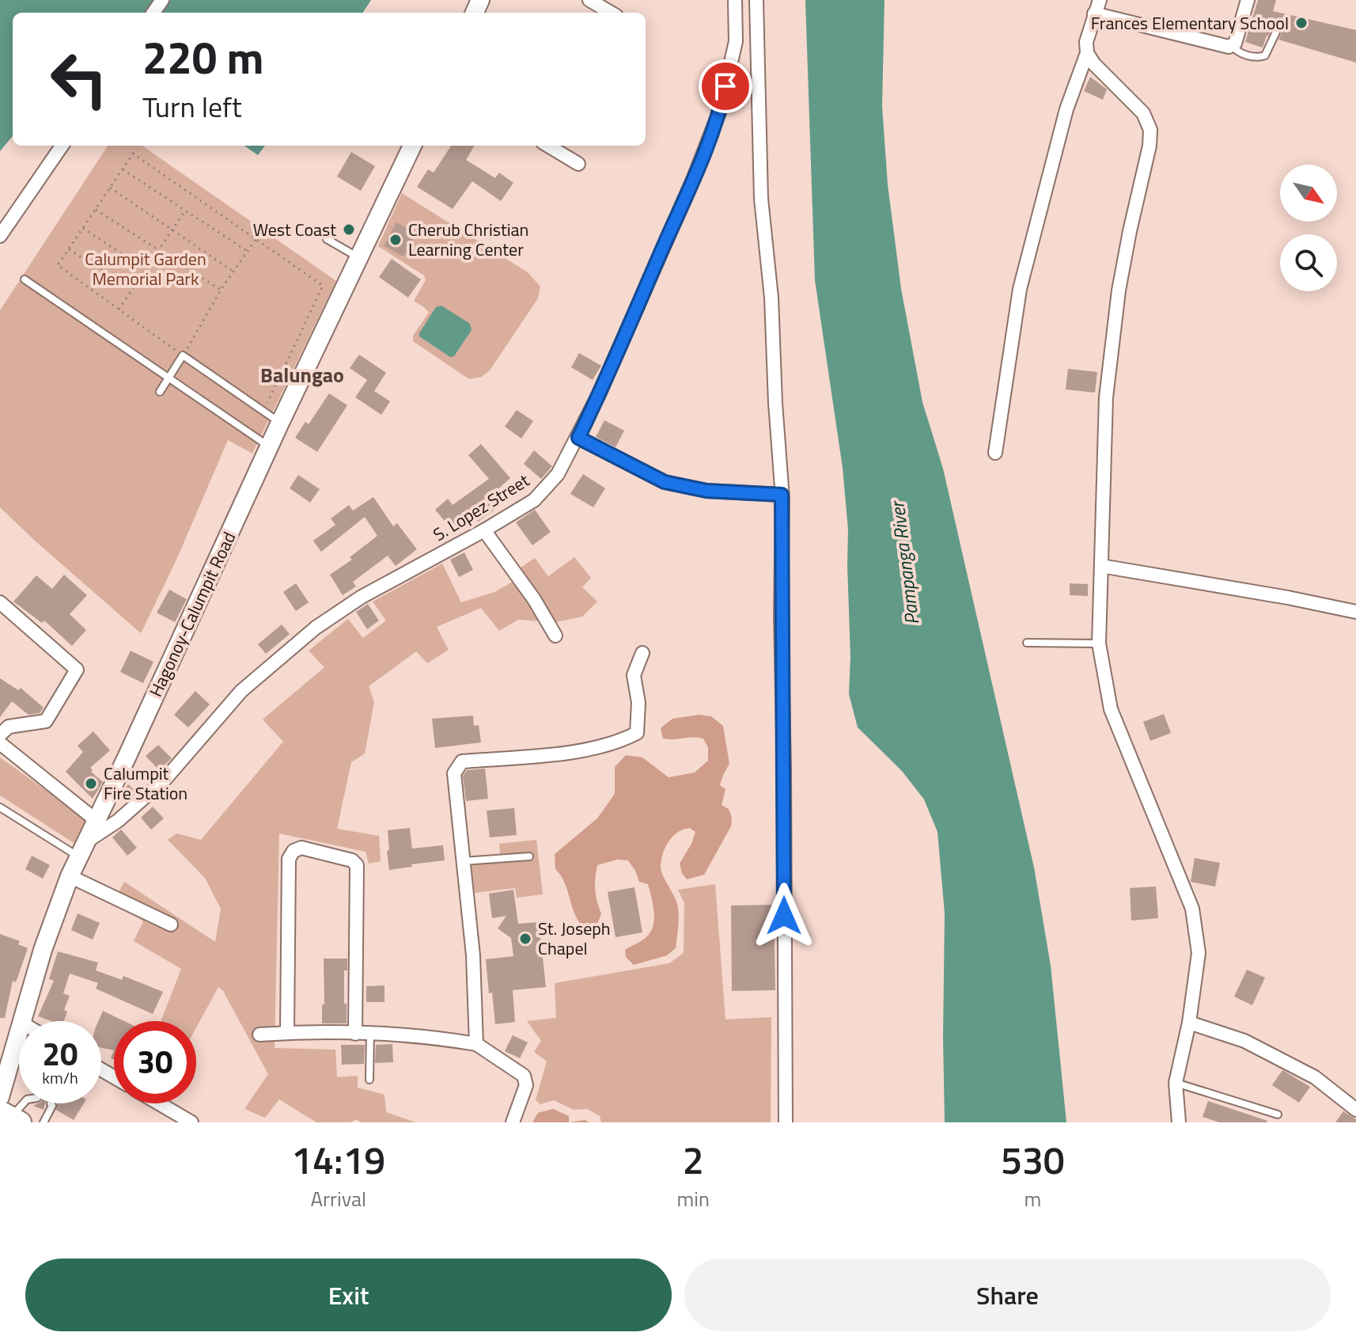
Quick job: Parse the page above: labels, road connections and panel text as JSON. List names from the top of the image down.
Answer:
{
  "streets": {
    "main road": ["Hagonoy-Calumpit Road"],
    "street": ["S. Lopez Street"]
  },
  "crossings": [
    ["S. Lopez Street", "Hagonoy-Calumpit Road"]
  ],
  "districts": ["Balungao"],
  "water": ["Pampanga River"],
  "parks": ["Calumpit Garden Memorial Park"],
  "places": [
    "Frances Elementary School",
    "West Coast",
    "Cherub Christian Learning Center",
    "Calumpit Fire Station",
    "St. Joseph Chapel"
  ],
  "north": "bottom right",
  "page": {
    "turn": ["220 m", "Turn left"],
    "speed": "20 km/h",
    "limit": "30",
    "eta": [
      "14:19",
      "Arrival",
      "2",
      "min",
      "530",
      "m"
    ],
    "buttons": ["Exit", "Share"]
  }
}
